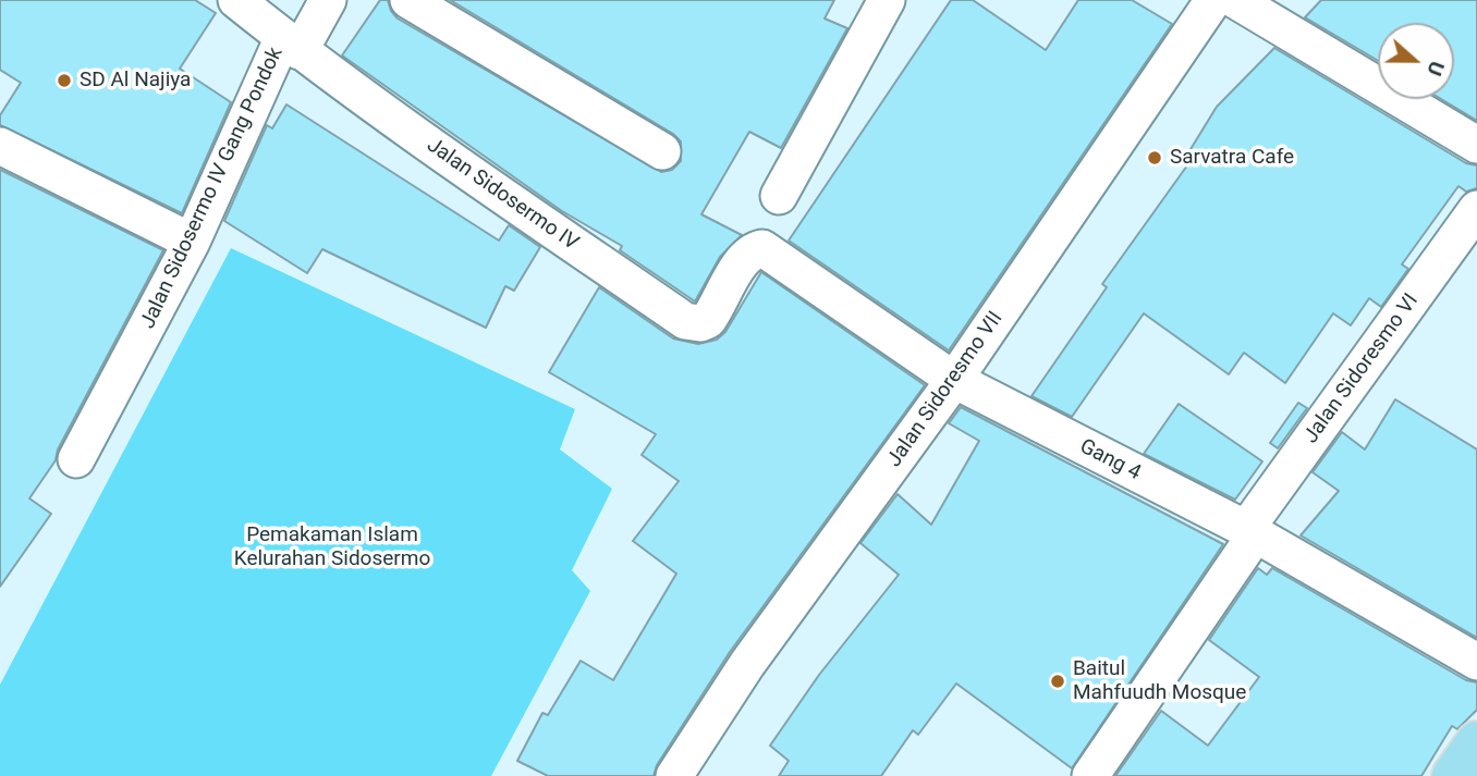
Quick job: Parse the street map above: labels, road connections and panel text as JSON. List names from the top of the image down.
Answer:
{
  "streets": {
    "street": [
      "Jalan Sidosermo IV Gang Pondok",
      "Jalan Sidosermo IV",
      "Jalan Sidoresmo VI",
      "Jalan Sidoresmo VII",
      "Gang 4"
    ]
  },
  "crossings": [
    ["Jalan Sidosermo IV Gang Pondok", "Jalan Sidosermo IV"],
    ["Jalan Sidosermo IV", "Gang 4"],
    ["Jalan Sidoresmo VI", "Gang 4"],
    ["Jalan Sidoresmo VII", "Gang 4"]
  ],
  "parks": ["Pemakaman Islam Kelurahan Sidosermo"],
  "places": ["SD Al Najiya", "Sarvatra Cafe", "Baitul Mahfuudh Mosque"],
  "north": "right"
}
